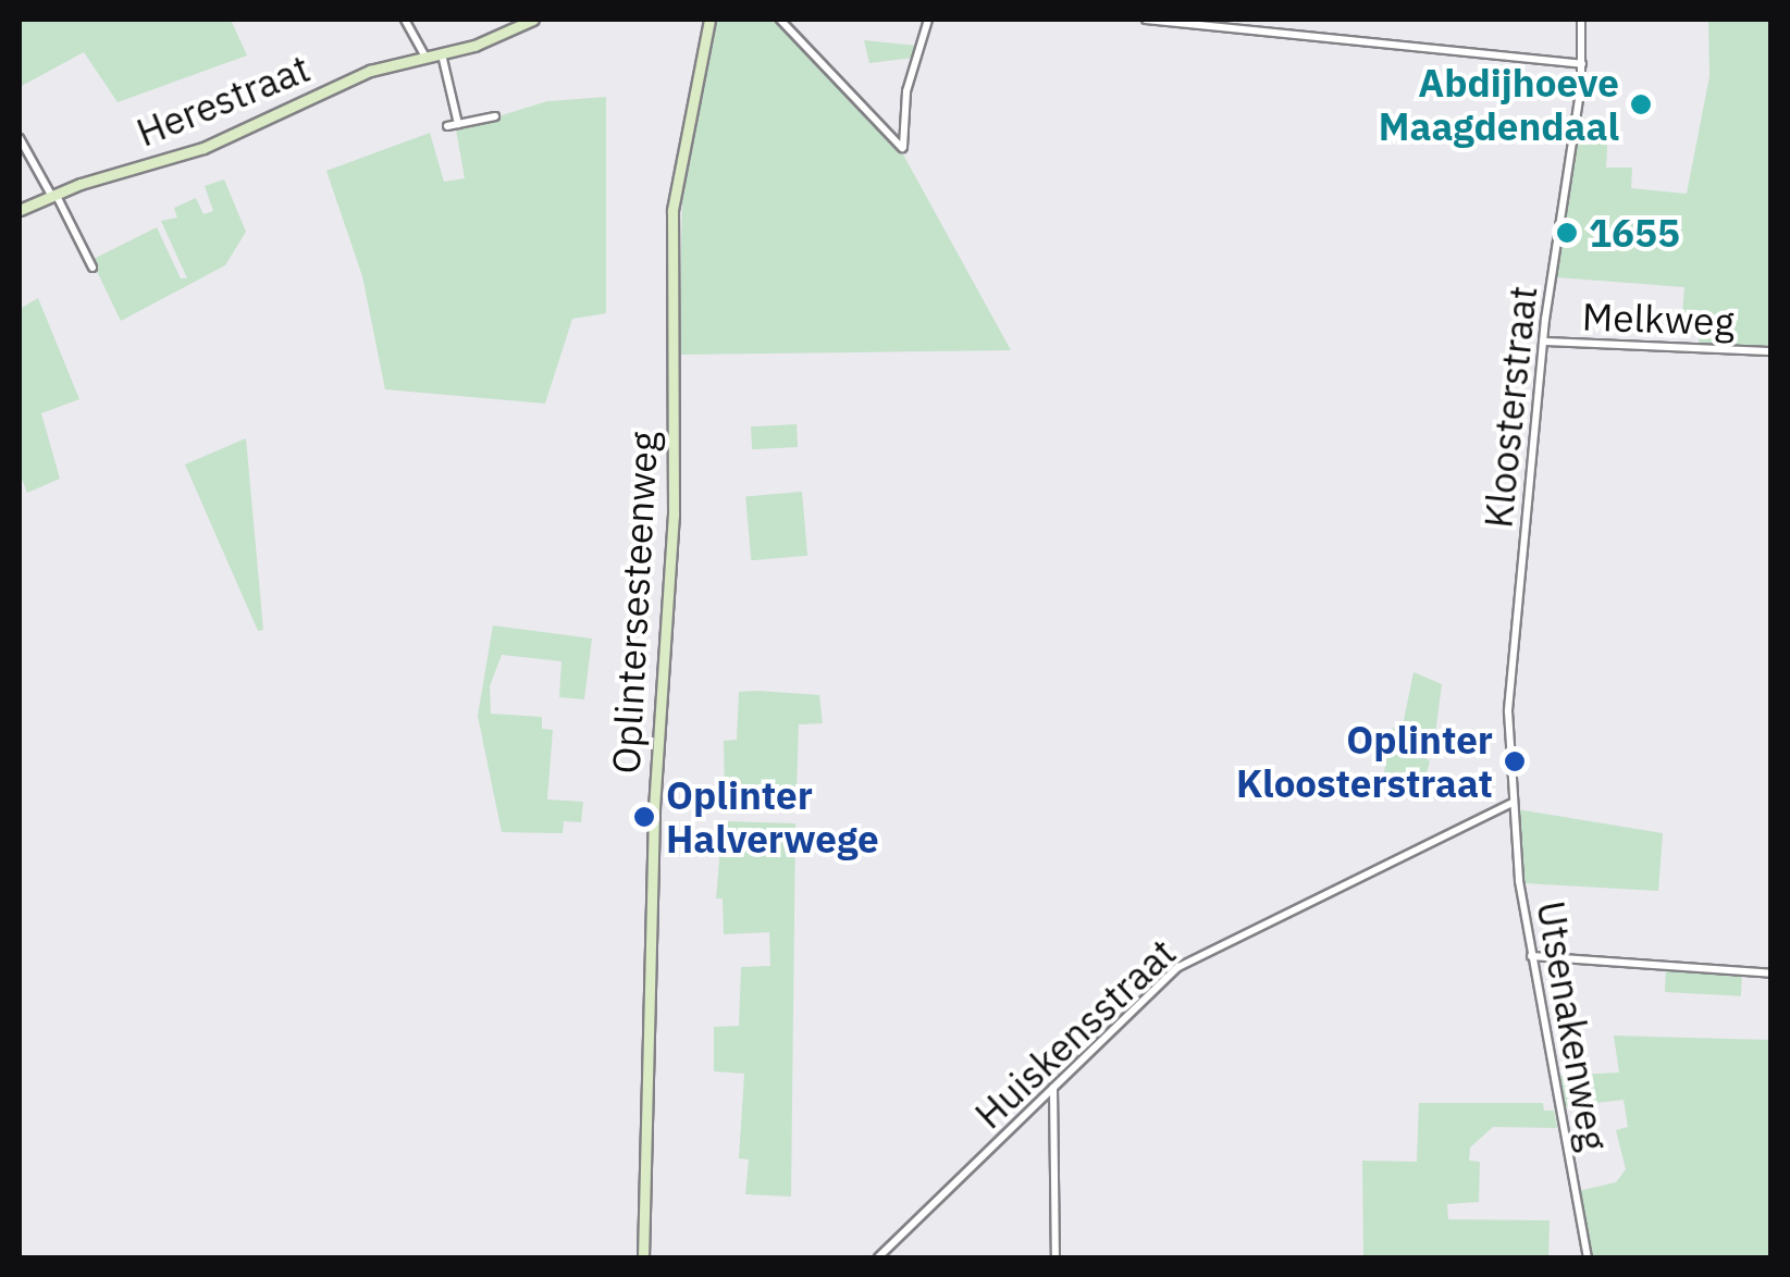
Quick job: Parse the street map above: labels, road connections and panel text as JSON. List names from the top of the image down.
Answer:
{
  "streets": {
    "street": [
      "Herestraat",
      "Melkweg",
      "Kloosterstraat",
      "Oplintersesteenweg",
      "Utsenakenweg",
      "Huiskensstraat"
    ]
  },
  "crossings": [
    ["Melkweg", "Kloosterstraat"],
    ["Kloosterstraat", "Utsenakenweg"],
    ["Kloosterstraat", "Huiskensstraat"],
    ["Utsenakenweg", "Huiskensstraat"]
  ],
  "places": [
    "Abdijhoeve Maagdendaal",
    "1655",
    "Oplinter Kloosterstraat",
    "Oplinter Halverwege"
  ]
}
